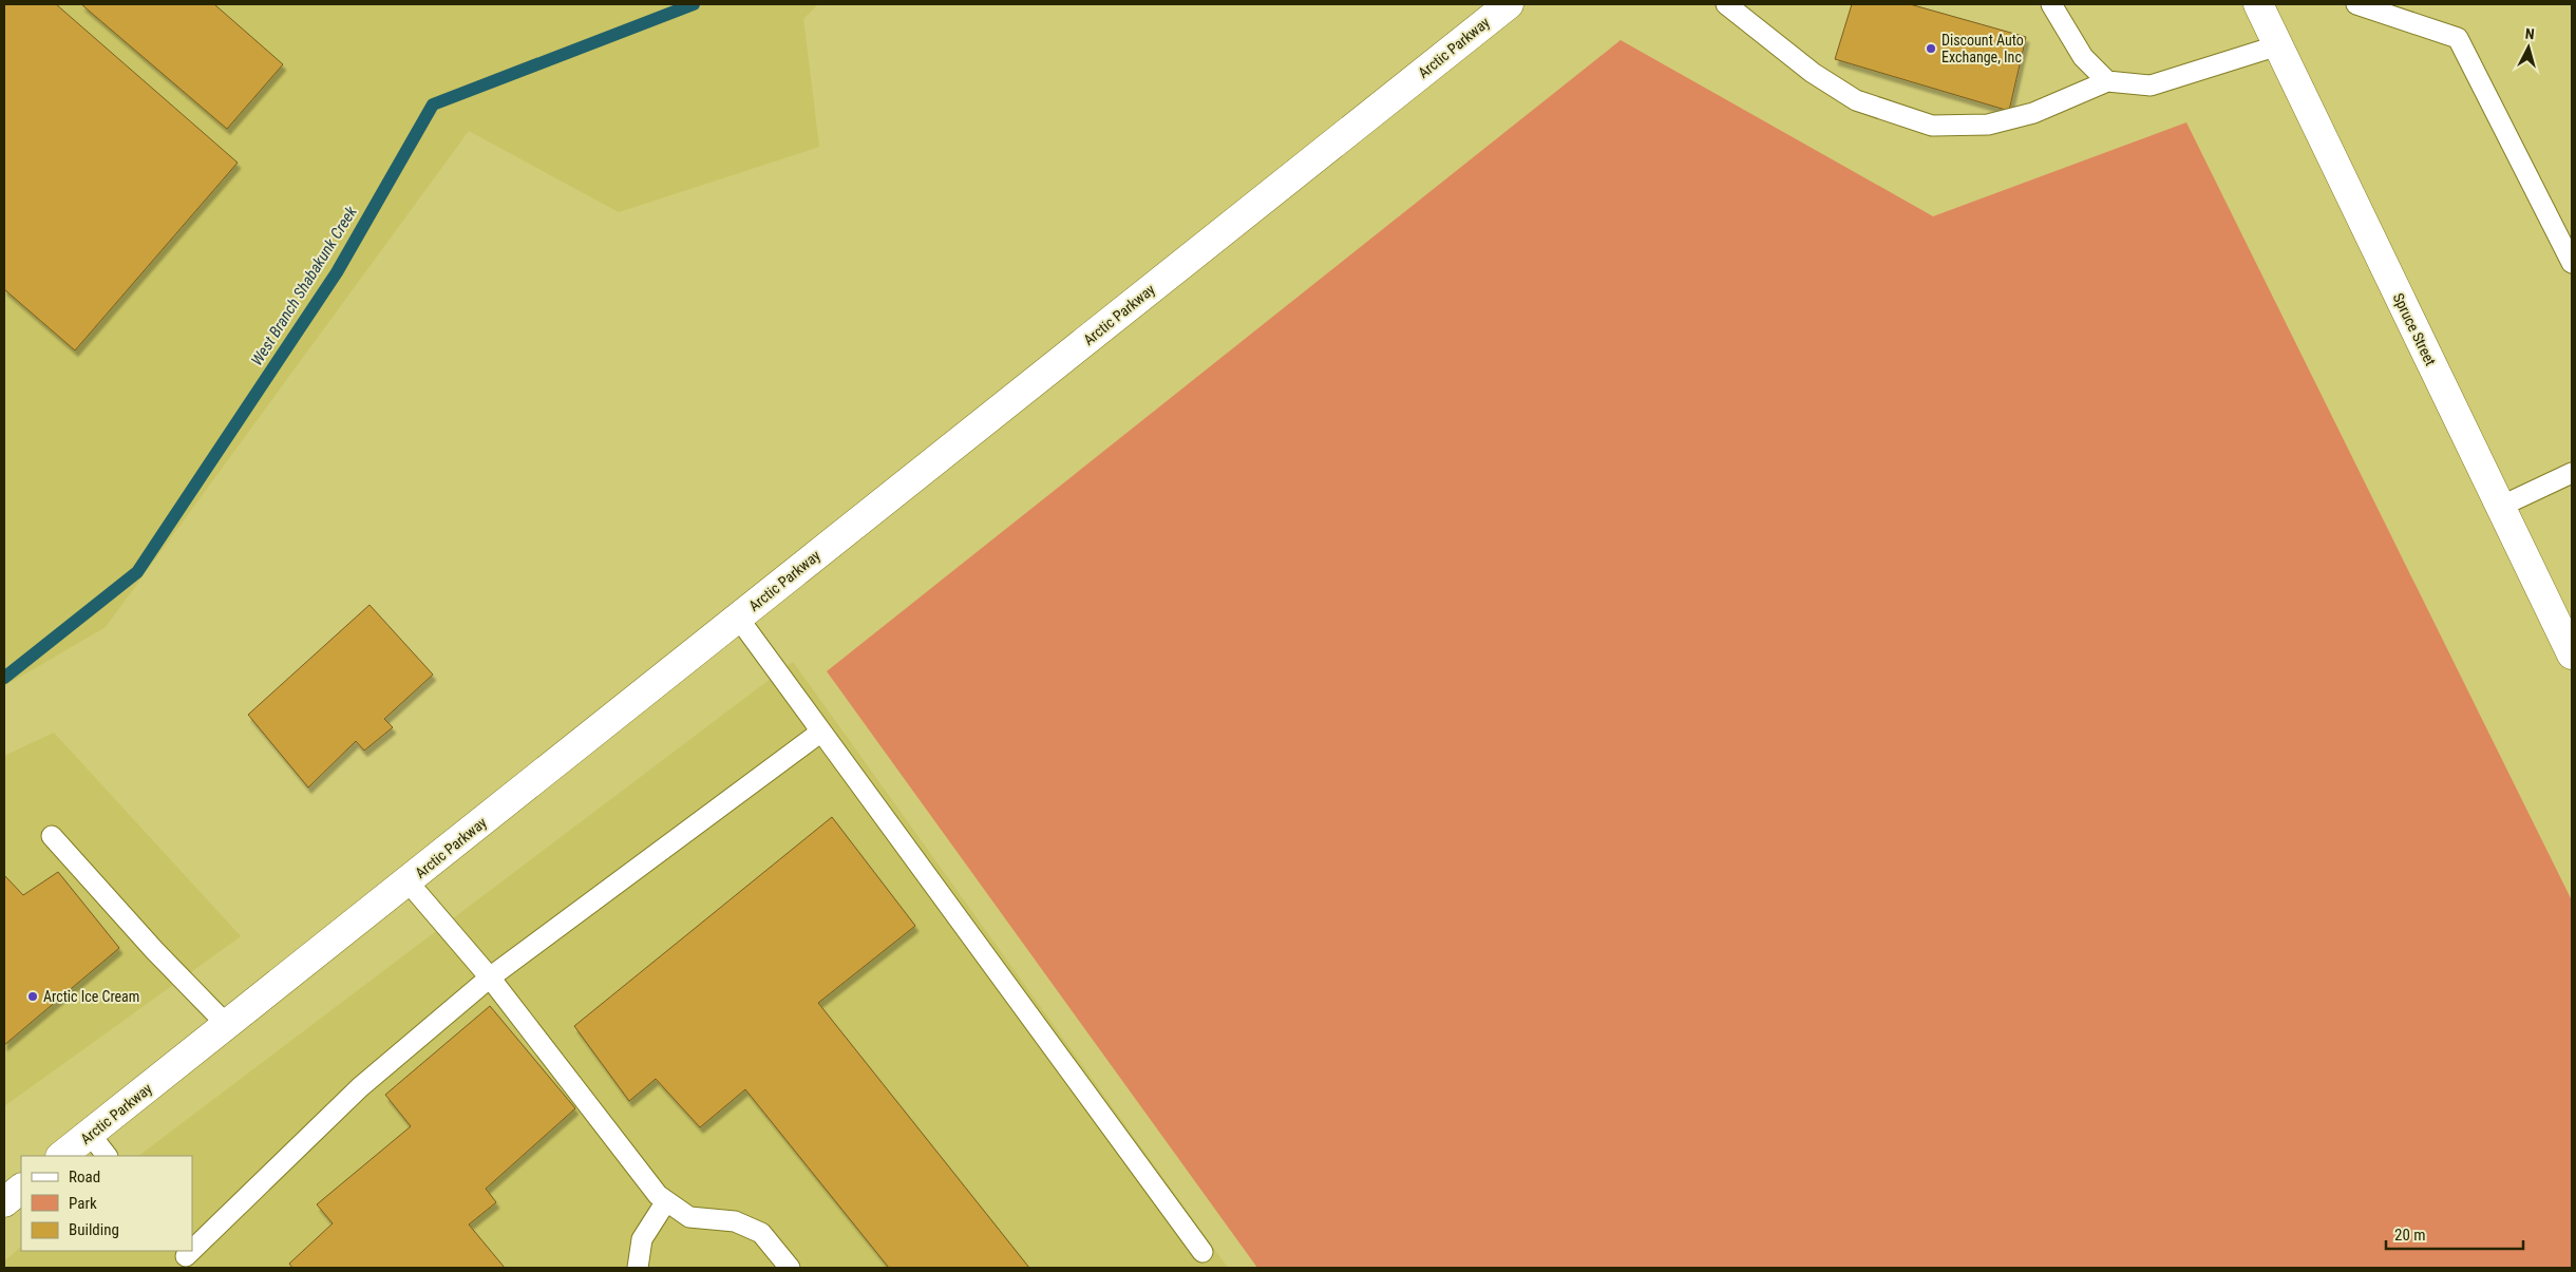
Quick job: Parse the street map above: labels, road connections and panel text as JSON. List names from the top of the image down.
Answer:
{
  "streets": {
    "street": ["Arctic Parkway", "Spruce Street"]
  },
  "water": ["West Branch Shabakunk Creek"],
  "places": ["Discount Auto Exchange, Inc", "Arctic Ice Cream"],
  "legend": ["Road", "Park", "Building"],
  "scale_bar": "20 m",
  "north": "top"
}
